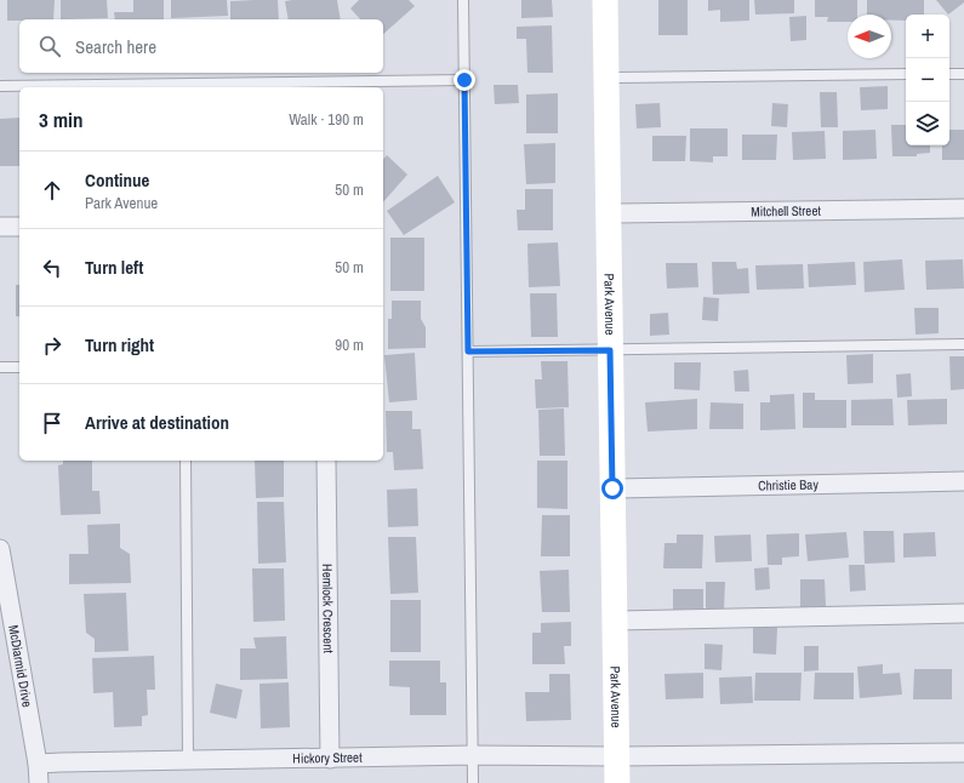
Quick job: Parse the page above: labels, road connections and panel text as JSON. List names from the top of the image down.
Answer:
{
  "streets": {
    "street": [
      "Mitchell Street",
      "Park Avenue",
      "Christie Bay",
      "Hemlock Crescent",
      "McDiarmid Drive",
      "Hickory Street"
    ]
  },
  "crossings": [
    ["Mitchell Street", "Park Avenue"],
    ["Park Avenue", "Christie Bay"],
    ["Park Avenue", "Hickory Street"],
    ["Hemlock Crescent", "Hickory Street"],
    ["McDiarmid Drive", "Hickory Street"]
  ],
  "north": "left",
  "page": {
    "map_buttons": ["+", "−"],
    "search": "Search here",
    "heading": ["3 min", "Walk · 190 m"],
    "list": [
      ["Continue", "Park Avenue", "50 m"],
      ["Turn left", "50 m"],
      ["Turn right", "90 m"],
      "Arrive at destination"
    ]
  }
}
